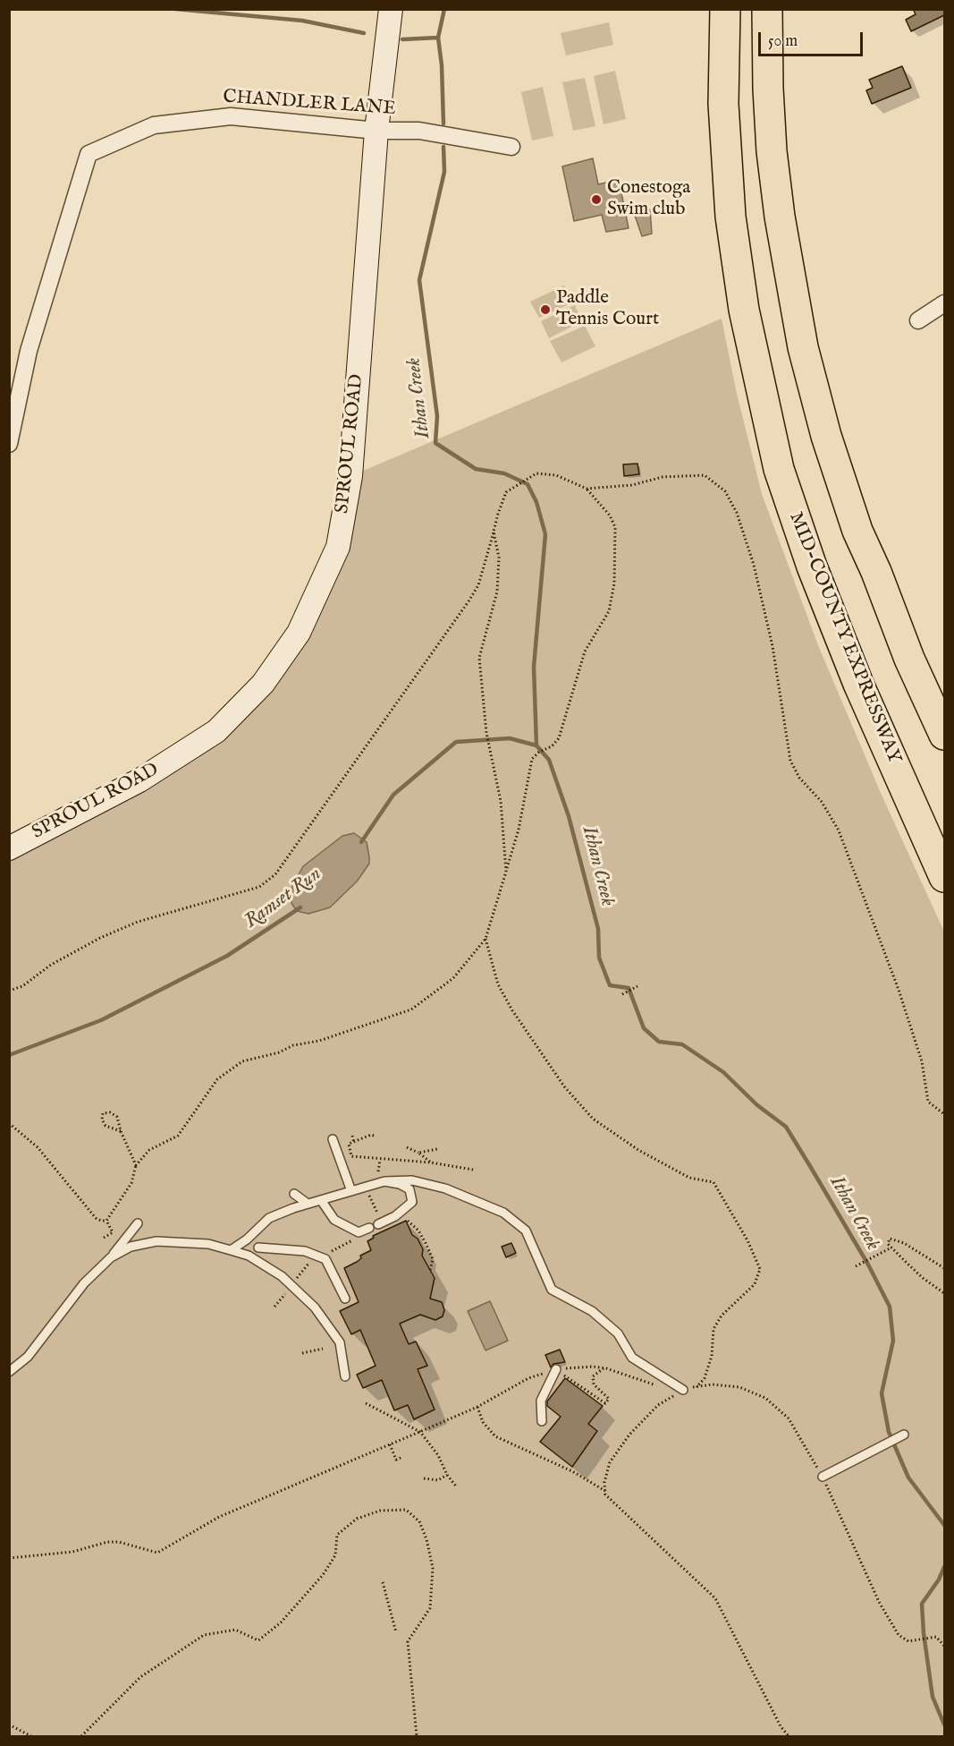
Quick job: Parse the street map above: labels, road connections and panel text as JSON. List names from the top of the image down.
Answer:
{
  "streets": {
    "highway": ["MID-COUNTY EXPRESSWAY"],
    "main road": ["SPROUL ROAD"],
    "street": ["CHANDLER LANE"]
  },
  "crossings": [
    ["CHANDLER LANE", "SPROUL ROAD"]
  ],
  "water": ["Ithan Creek", "Ramset Run"],
  "places": ["Conestoga Swim club", "Paddle Tennis Court"],
  "scale_bar": "50 m"
}
